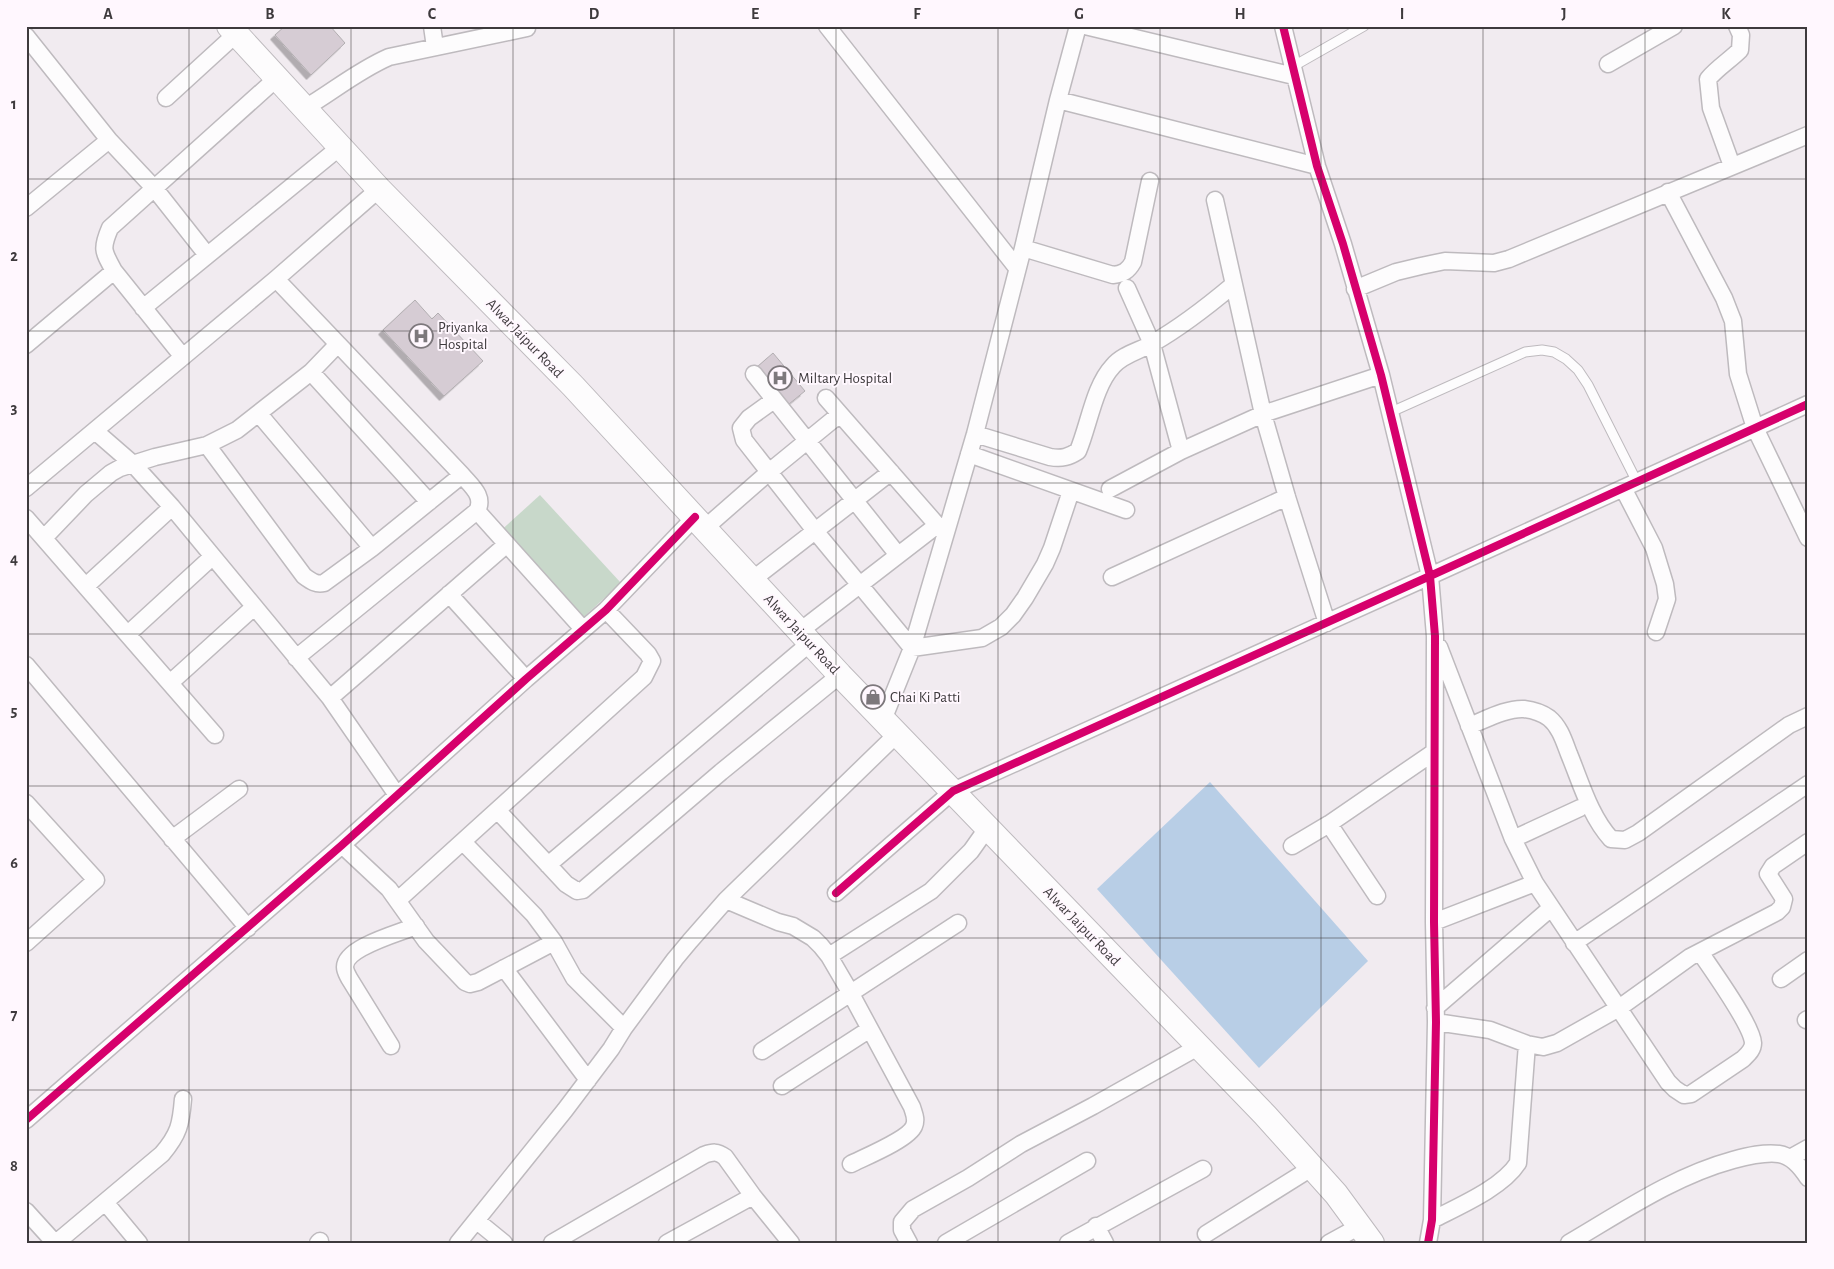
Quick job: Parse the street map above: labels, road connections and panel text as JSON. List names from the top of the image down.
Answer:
{
  "streets": {
    "main road": ["Alwar Jaipur Road"]
  },
  "places": {
    "hospital": ["Priyanka Hospital", "Miltary Hospital"],
    "shop": ["Chai Ki Patti"]
  },
  "grid": {
    "columns": [
      "A",
      "B",
      "C",
      "D",
      "E",
      "F",
      "G",
      "H",
      "I",
      "J",
      "K"
    ],
    "rows": [
      "1",
      "2",
      "3",
      "4",
      "5",
      "6",
      "7",
      "8"
    ]
  }
}
